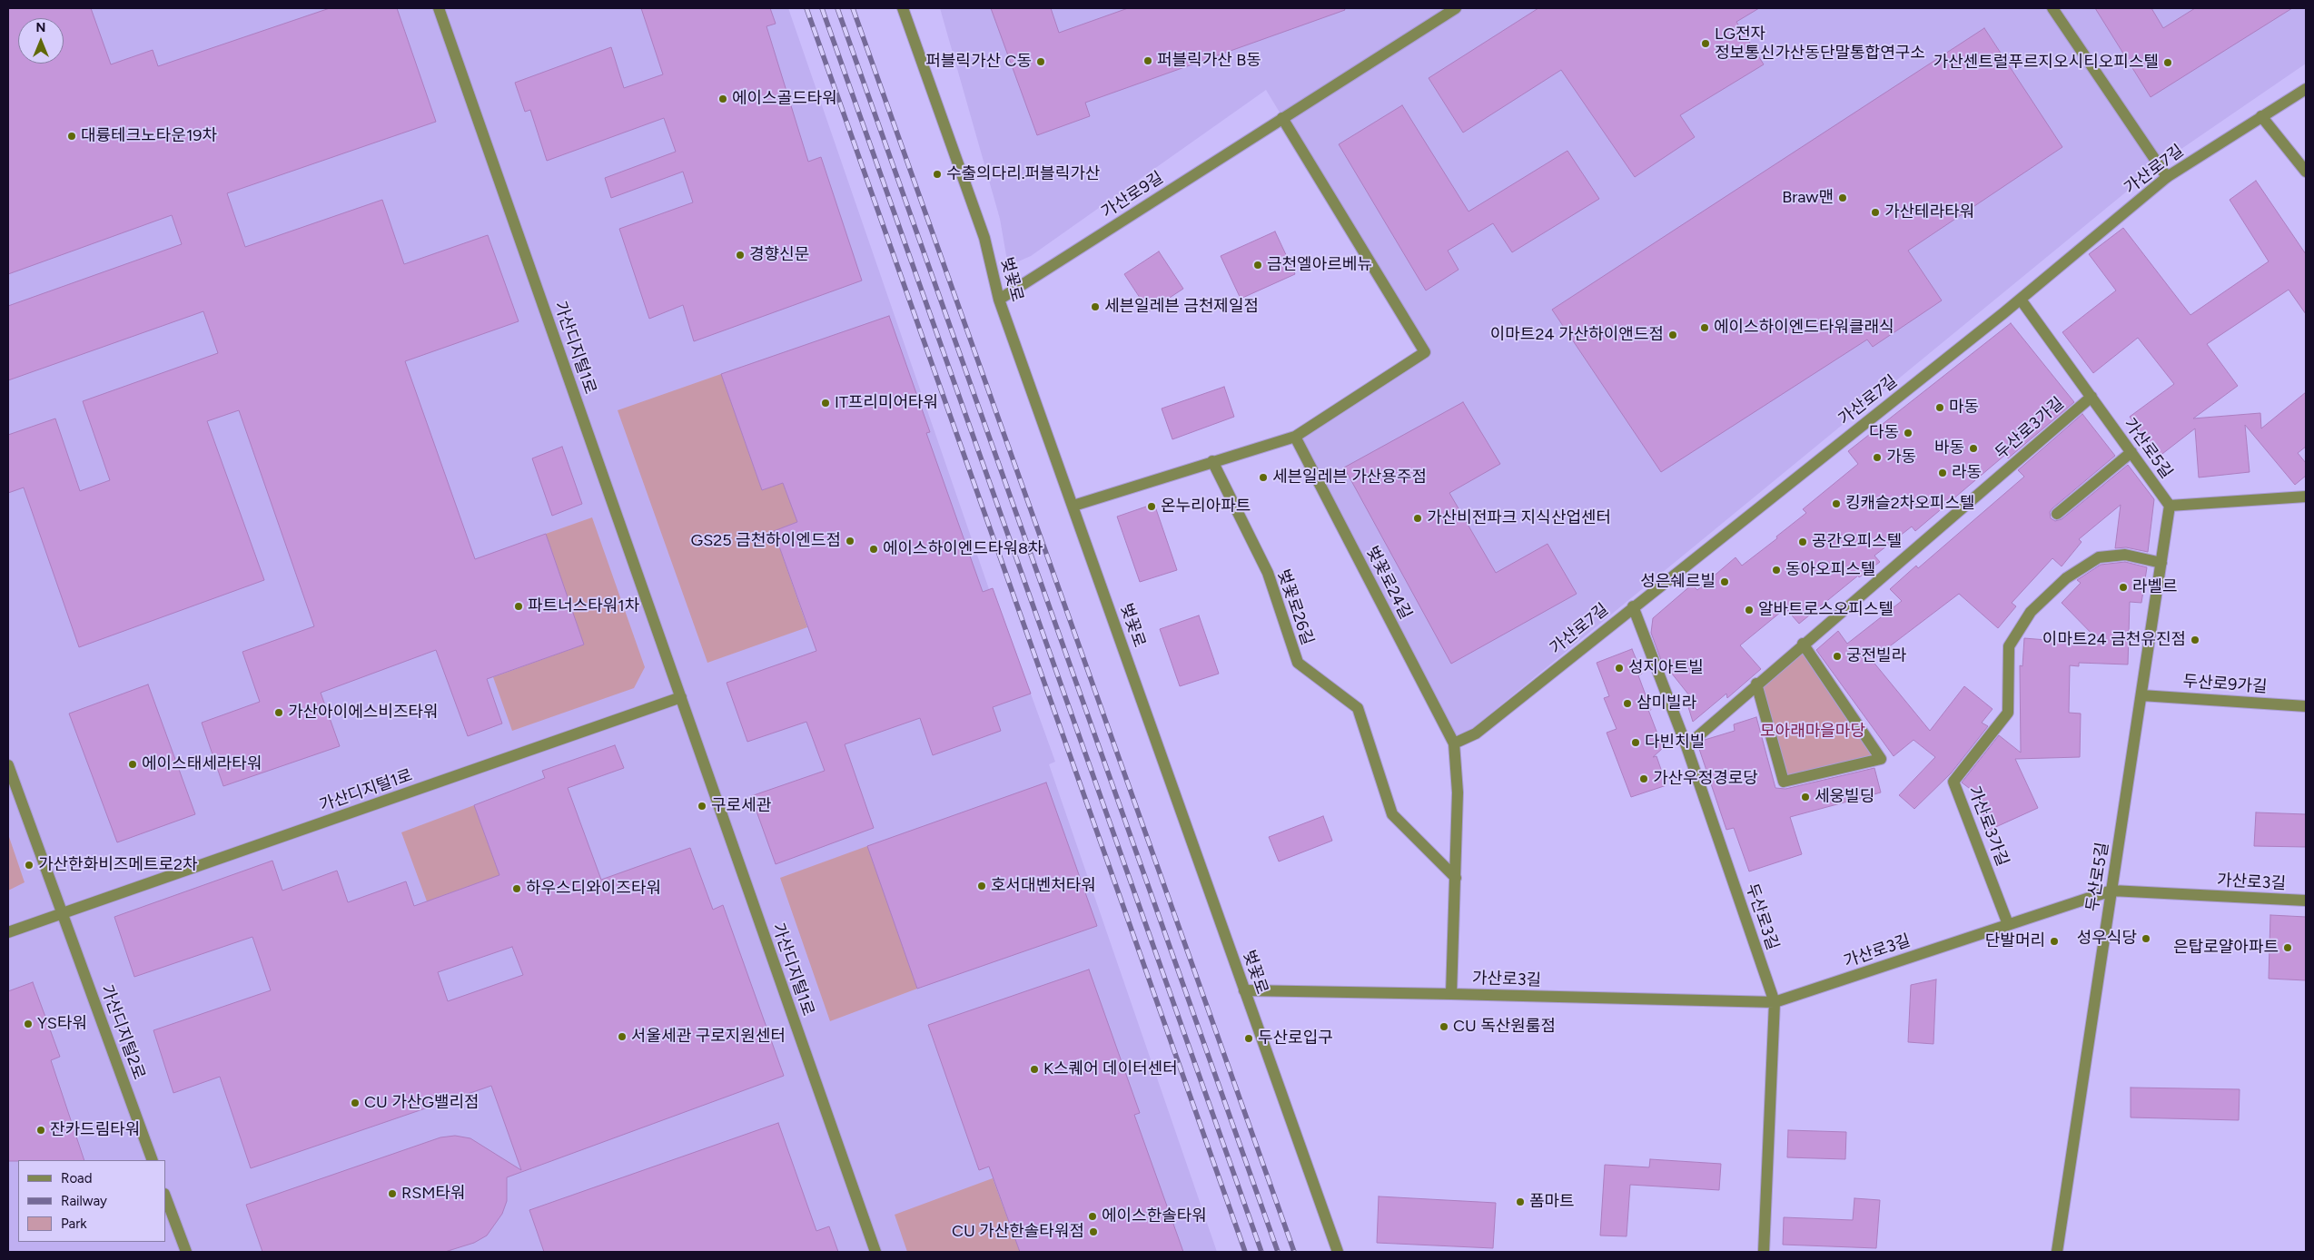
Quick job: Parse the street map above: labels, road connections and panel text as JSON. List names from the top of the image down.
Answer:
{
  "streets": {
    "street": [
      "가산로7길",
      "가산로9길",
      "벚꽃로",
      "가산디지털1로",
      "두산로3가길",
      "가산로5길",
      "벚꽃로24길",
      "벚꽃로26길",
      "두산로9가길",
      "가산로3가길",
      "두산로5길",
      "가산로3길",
      "두산로3길",
      "가산디지털2로"
    ]
  },
  "crossings": [
    ["가산로7길", "가산로5길"],
    ["가산로7길", "벚꽃로24길"],
    ["가산로7길", "가산로3길"],
    ["가산로7길", "두산로3길"],
    ["가산로9길", "벚꽃로"],
    ["벚꽃로", "가산로3길"],
    ["가산디지털1로", "가산디지털2로"],
    ["두산로3가길", "가산로5길"],
    ["두산로3가길", "두산로3길"],
    ["가산로5길", "두산로5길"],
    ["벚꽃로24길", "가산로3길"],
    ["벚꽃로26길", "가산로3길"],
    ["두산로9가길", "두산로5길"],
    ["가산로3가길", "두산로5길"],
    ["가산로3가길", "가산로3길"],
    ["두산로5길", "가산로3길"],
    ["가산로3길", "두산로3길"]
  ],
  "parks": ["모아래마을마당"],
  "places": [
    "LG전자 정보통신가산동단말통합연구소",
    "퍼블릭가산 B동",
    "퍼블릭가산 C동",
    "가산센트럴푸르지오시티오피스텔",
    "에이스골드타워",
    "대륭테크노타운19차",
    "수출의다리.퍼블릭가산",
    "Braw맨",
    "가산테라타워",
    "경향신문",
    "금천엘아르베뉴",
    "세븐일레븐 금천제일점",
    "에이스하이엔드타워클래식",
    "이마트24 가산하이앤드점",
    "IT프리미어타워",
    "마동",
    "다동",
    "바동",
    "가동",
    "라동",
    "세븐일레븐 가산용주점",
    "킹캐슬2차오피스텔",
    "온누리아파트",
    "가산비전파크 지식산업센터",
    "GS25 금천하이엔드점",
    "공간오피스텔",
    "에이스하이엔드타워8차",
    "동아오피스텔",
    "성은쉐르빌",
    "라벨르",
    "파트너스타워1차",
    "알바트로스오피스텔",
    "이마트24 금천유진점",
    "궁전빌라",
    "성지아트빌",
    "삼미빌라",
    "가산아이에스비즈타워",
    "다빈치빌",
    "에이스태세라타워",
    "가산우정경로당",
    "세웅빌딩",
    "구로세관",
    "가산한화비즈메트로2차",
    "호서대벤처타워",
    "하우스디와이즈타워",
    "성우식당",
    "단발머리",
    "은탑로얄아파트",
    "YS타워",
    "CU 독산원룸점",
    "서울세관 구로지원센터",
    "두산로입구",
    "K스퀘어 데이터센터",
    "CU 가산G밸리점",
    "잔카드림타워",
    "RSM타워",
    "폼마트",
    "에이스한솔타워",
    "CU 가산한솔타워점"
  ],
  "legend": ["Road", "Railway", "Park"],
  "north": "top"
}
